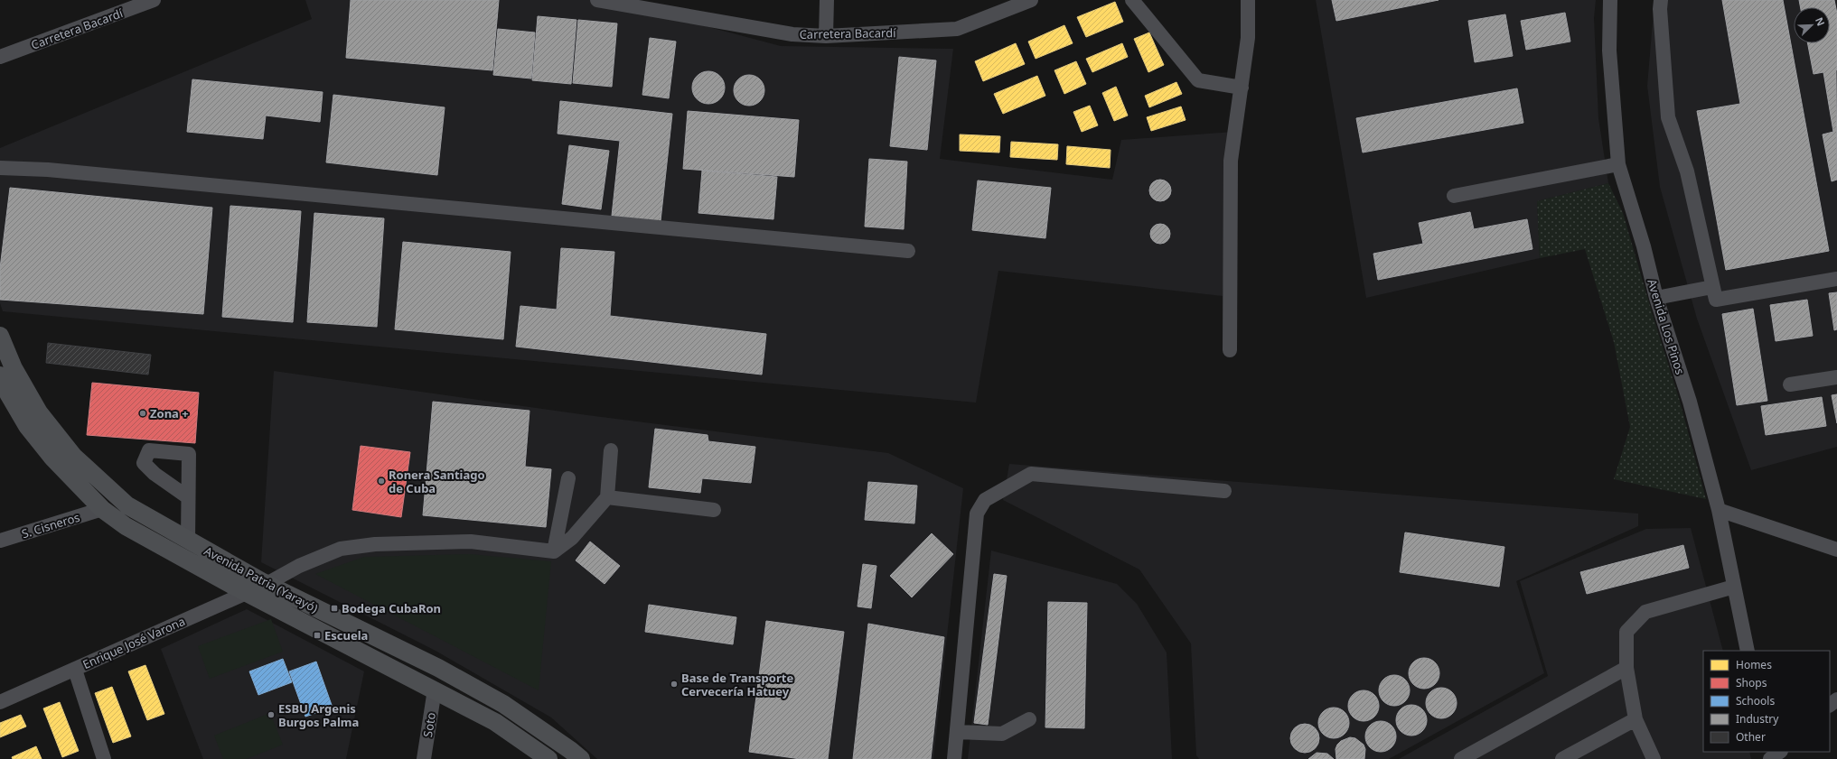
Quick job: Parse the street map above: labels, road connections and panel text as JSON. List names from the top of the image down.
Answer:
{
  "streets": {
    "main road": ["Avenida Patria (Yarayó)"],
    "street": [
      "Carretera Bacardí",
      "Avenida Los Pinos",
      "S. Cisneros",
      "Enrique José Varona",
      "Soto"
    ]
  },
  "crossings": [
    ["S. Cisneros", "Avenida Patria (Yarayó)"],
    ["Avenida Patria (Yarayó)", "Enrique José Varona"],
    ["Avenida Patria (Yarayó)", "Soto"]
  ],
  "places": {
    "other": [
      "Zona +",
      "Ronera Santiago de Cuba",
      "Base de Transporte Cervecería Hatuey",
      "ESBU Argenis Burgos Palma"
    ],
    "transit": ["Bodega CubaRon", "Escuela"]
  },
  "legend": [
    "Homes",
    "Shops",
    "Schools",
    "Industry",
    "Other"
  ],
  "north": "top right"
}
